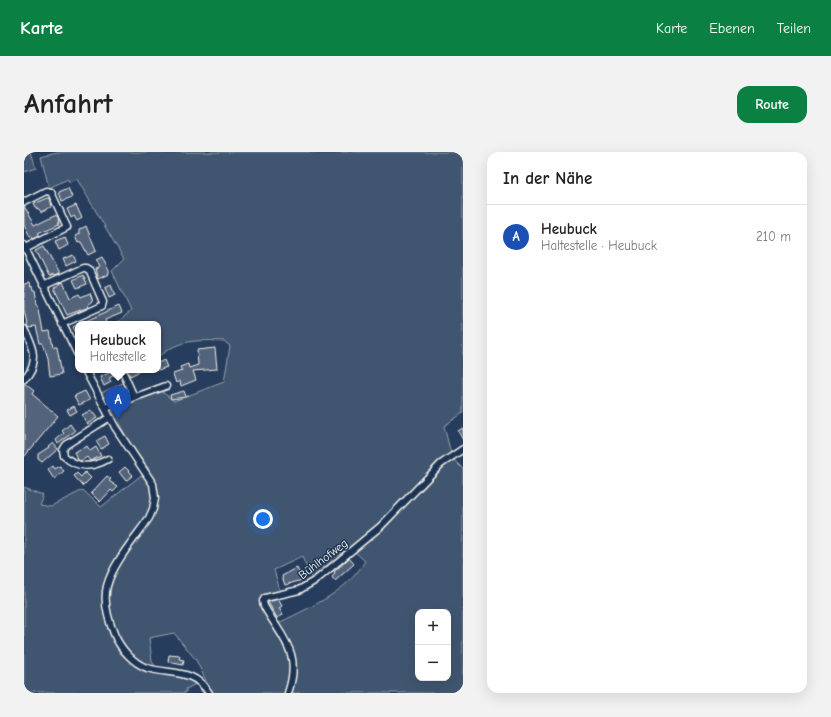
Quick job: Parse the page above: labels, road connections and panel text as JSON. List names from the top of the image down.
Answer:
{
  "streets": {
    "street": ["Bühlhofweg"]
  },
  "page": {
    "header": "Karte",
    "nav": ["Karte", "Ebenen", "Teilen"],
    "buttons": "Route",
    "title": "Anfahrt",
    "heading": "In der Nähe",
    "list": [
      {
        "mark": "A",
        "name": "Heubuck",
        "note": "Haltestelle · Heubuck",
        "value": "210 m"
      }
    ],
    "popup": ["Heubuck", "Haltestelle"],
    "pins": "A",
    "map_buttons": ["+", "−"]
  }
}
